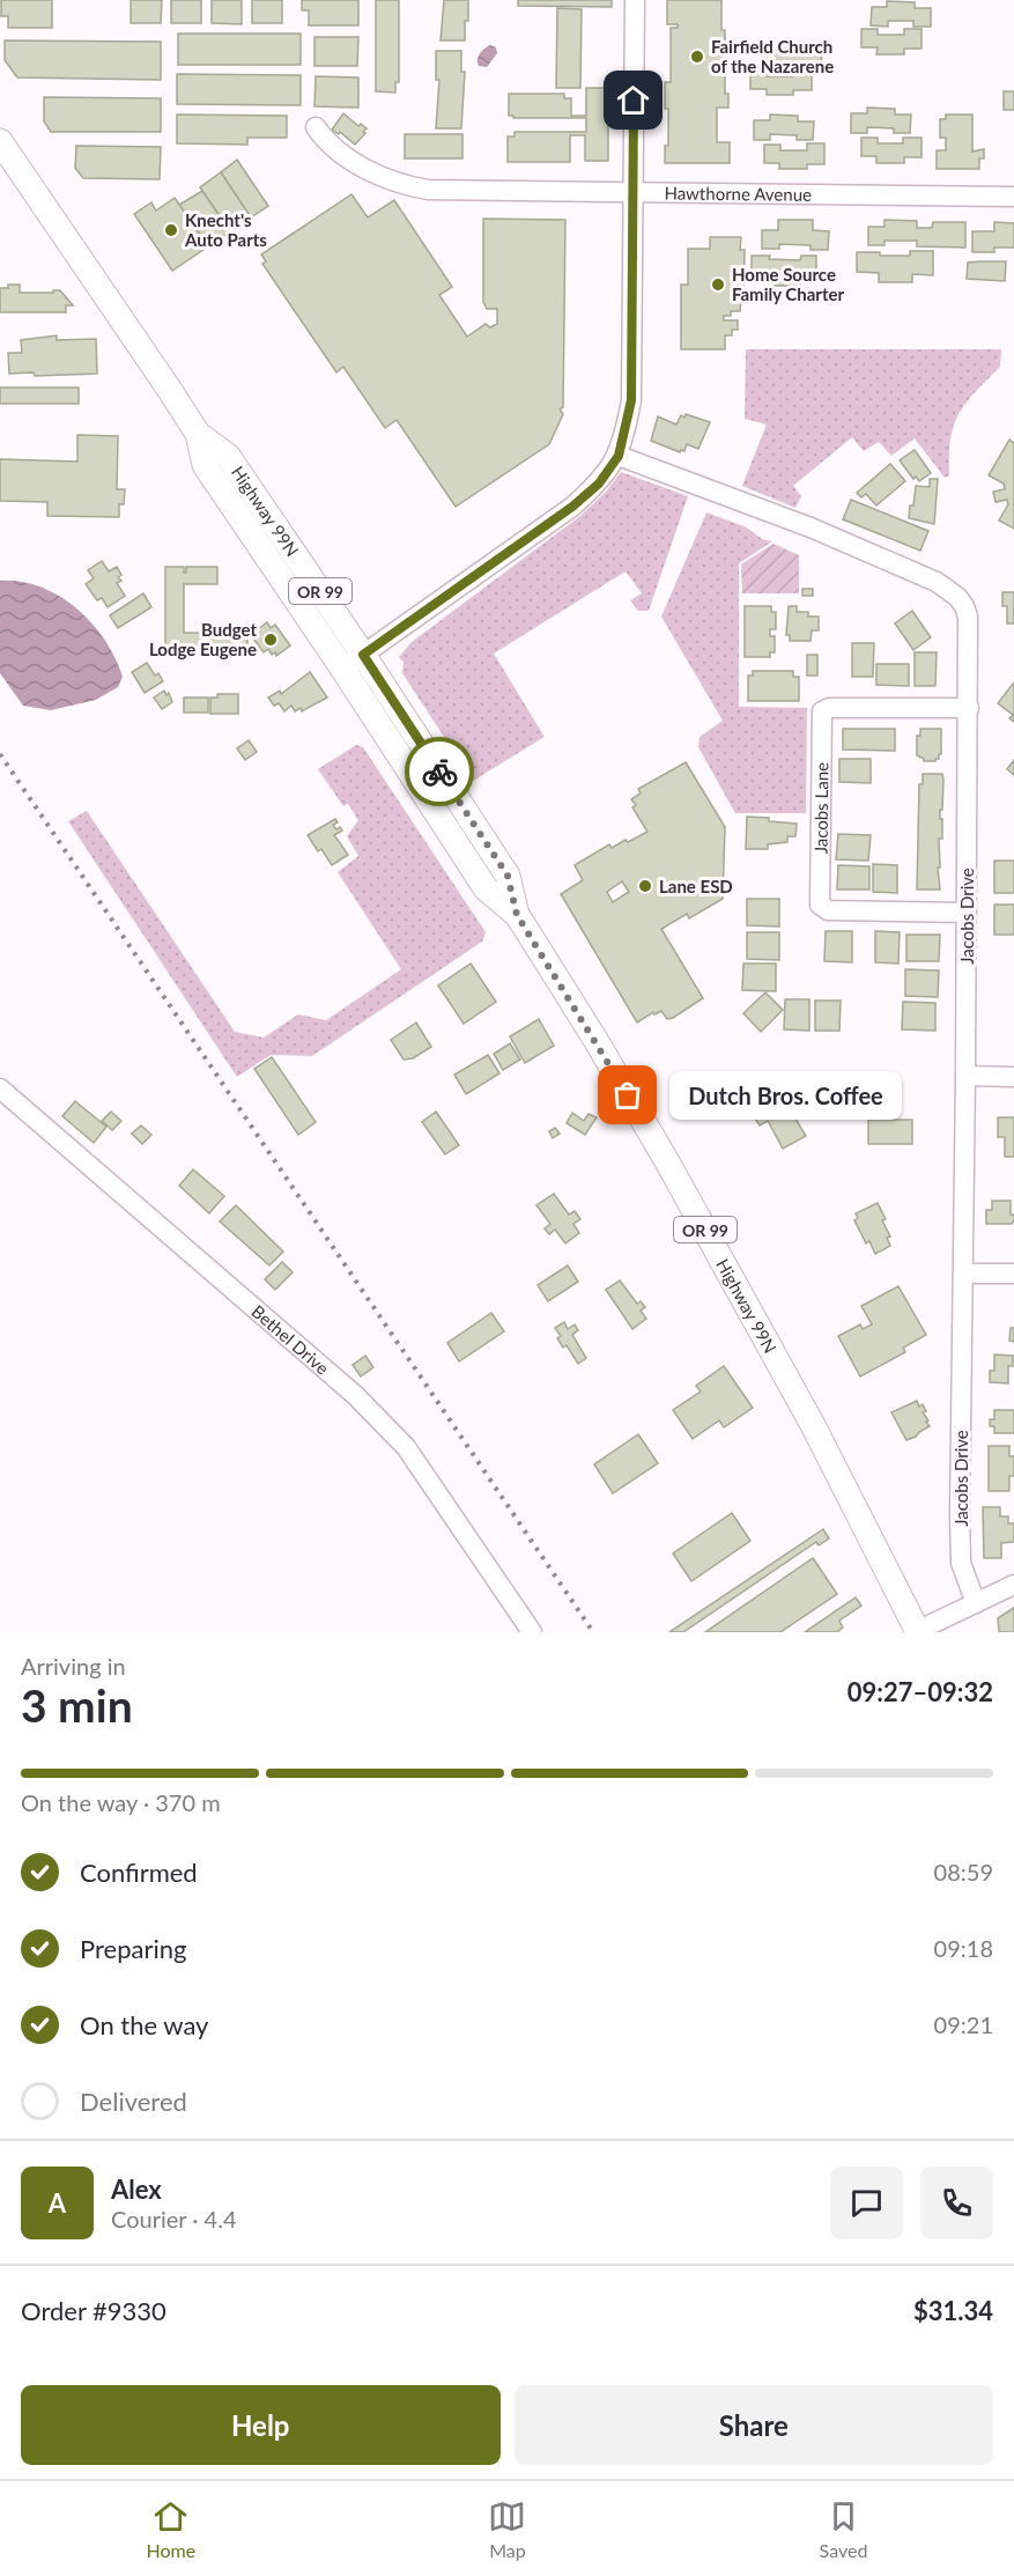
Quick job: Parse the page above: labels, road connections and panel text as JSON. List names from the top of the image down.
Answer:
{
  "streets": {
    "main road": ["Highway 99N", "OR 99"],
    "street": [
      "Hawthorne Avenue",
      "Jacobs Lane",
      "Jacobs Drive",
      "Bethel Drive"
    ]
  },
  "crossings": [
    ["Jacobs Lane", "Jacobs Drive"]
  ],
  "places": [
    "Fairfield Church of the Nazarene",
    "Knecht's Auto Parts",
    "Home Source Family Charter",
    "Budget Lodge Eugene",
    "Lane ESD",
    "Dutch Bros. Coffee"
  ],
  "page": {
    "bubble": "Dutch Bros. Coffee",
    "heading": ["3 min", "Arriving in", "09:27–09:32"],
    "panel": [
      "Alex",
      "Courier · 4.4",
      "Order #9330",
      "$31.34"
    ],
    "bar": "On the way · 370 m",
    "list": [
      ["Confirmed", "08:59"],
      ["Preparing", "09:18"],
      ["On the way", "09:21"],
      "Delivered"
    ],
    "round": "A",
    "buttons": ["Help", "Share"],
    "tabs": ["Home", "Map", "Saved"]
  }
}
